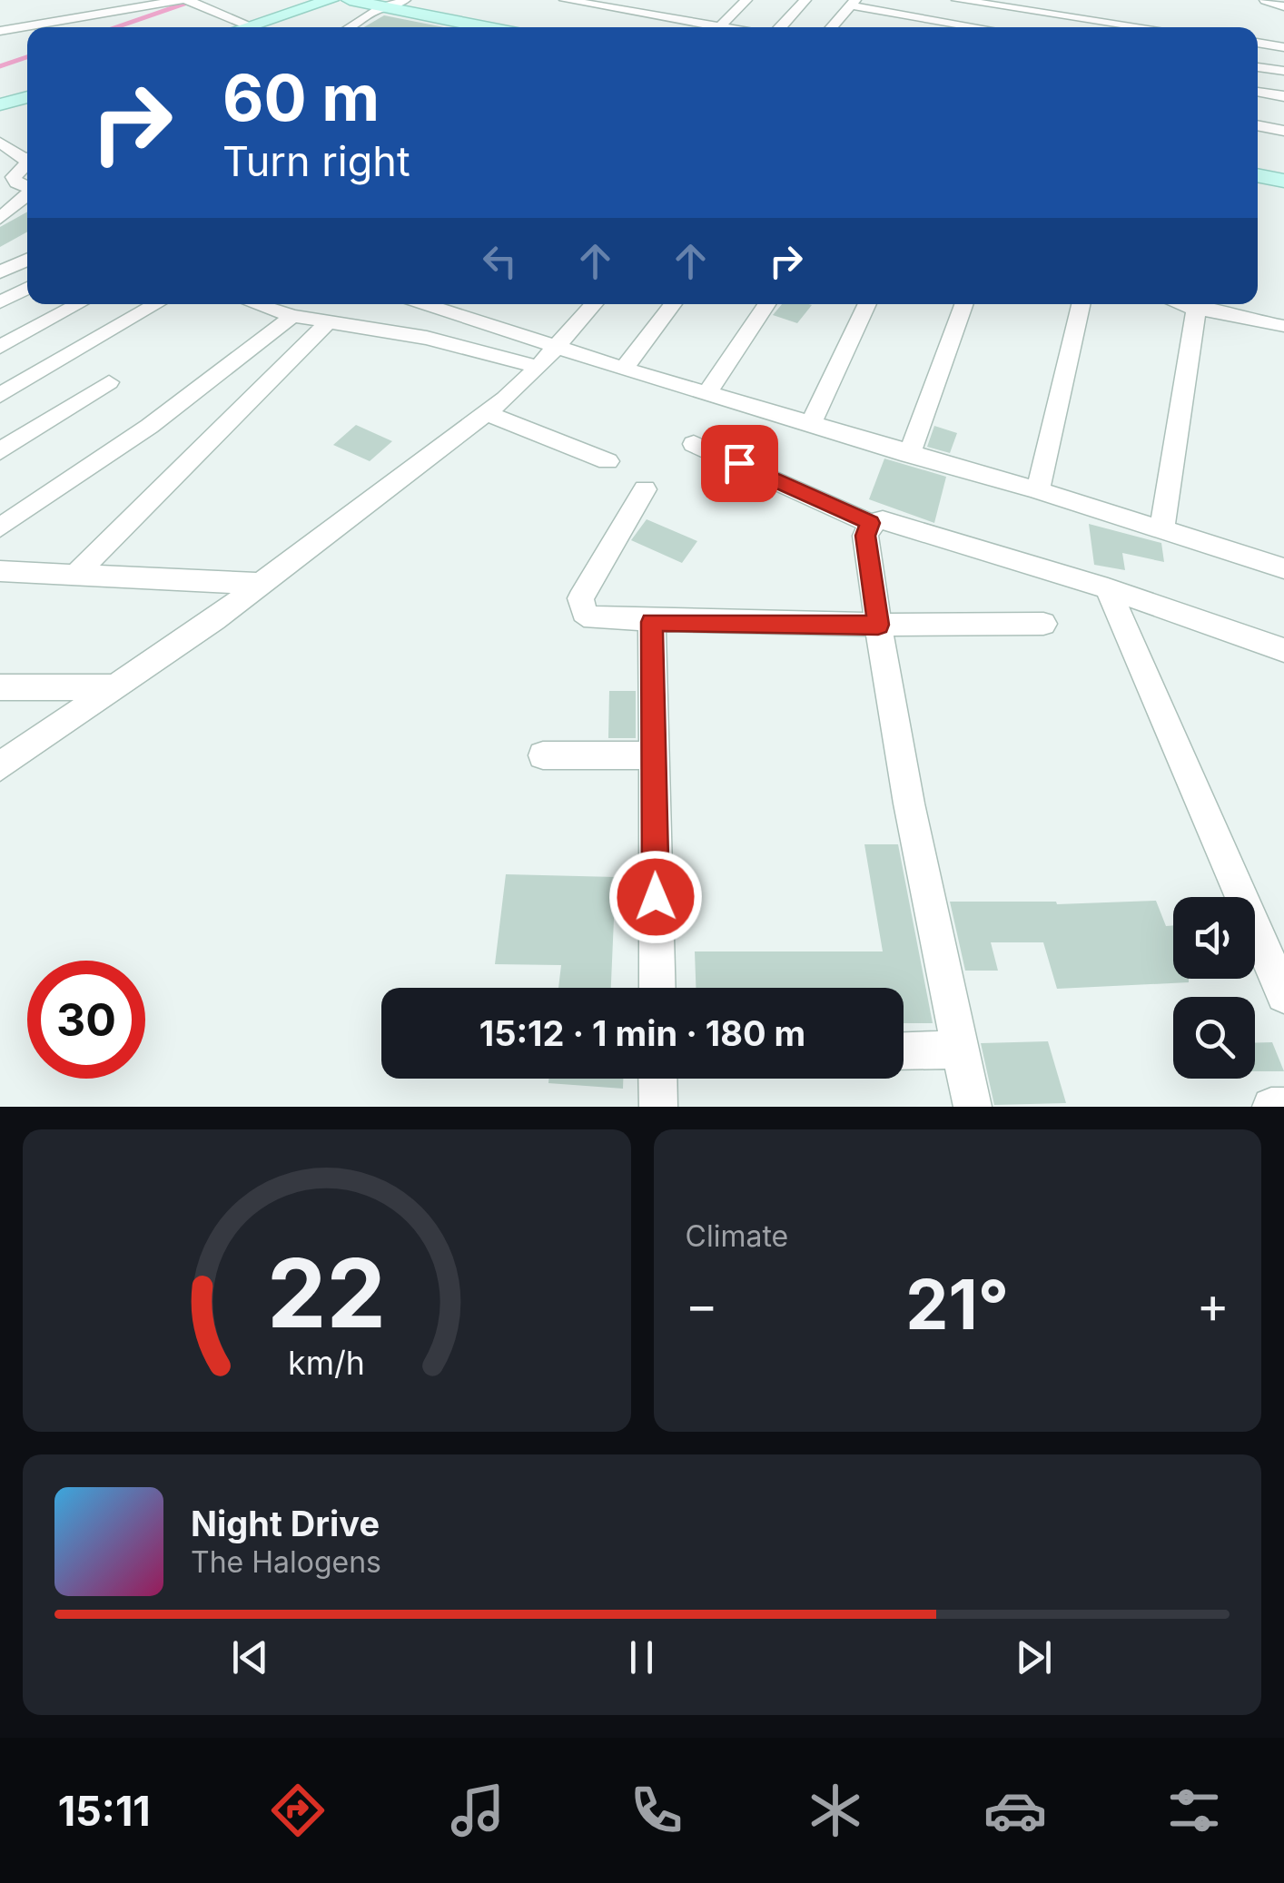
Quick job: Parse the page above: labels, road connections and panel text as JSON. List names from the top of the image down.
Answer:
{
  "page": {
    "turn": ["60 m", "Turn right"],
    "limit": "30",
    "trip": "15:12 · 1 min · 180 m",
    "tile": "Climate",
    "heat": ["−", "21°", "+"],
    "song": ["Night Drive", "The Halogens"],
    "tabs": "15:11",
    "gauge": ["22", "km/h"]
  }
}
